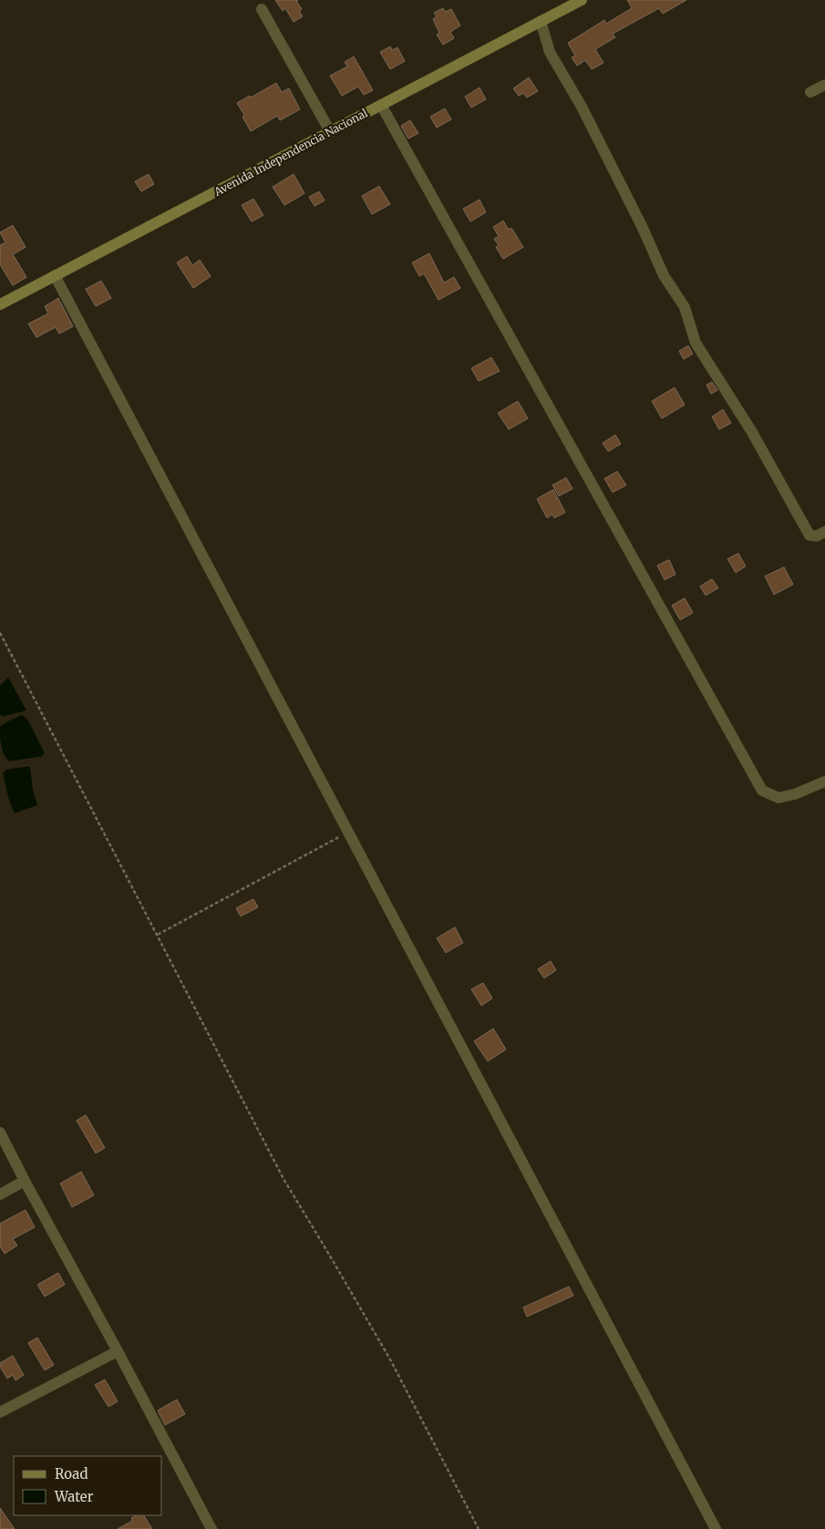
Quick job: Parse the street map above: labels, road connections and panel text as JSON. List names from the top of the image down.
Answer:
{
  "streets": {
    "main road": ["Avenida Independencia Nacional"]
  },
  "legend": ["Road", "Water"]
}
